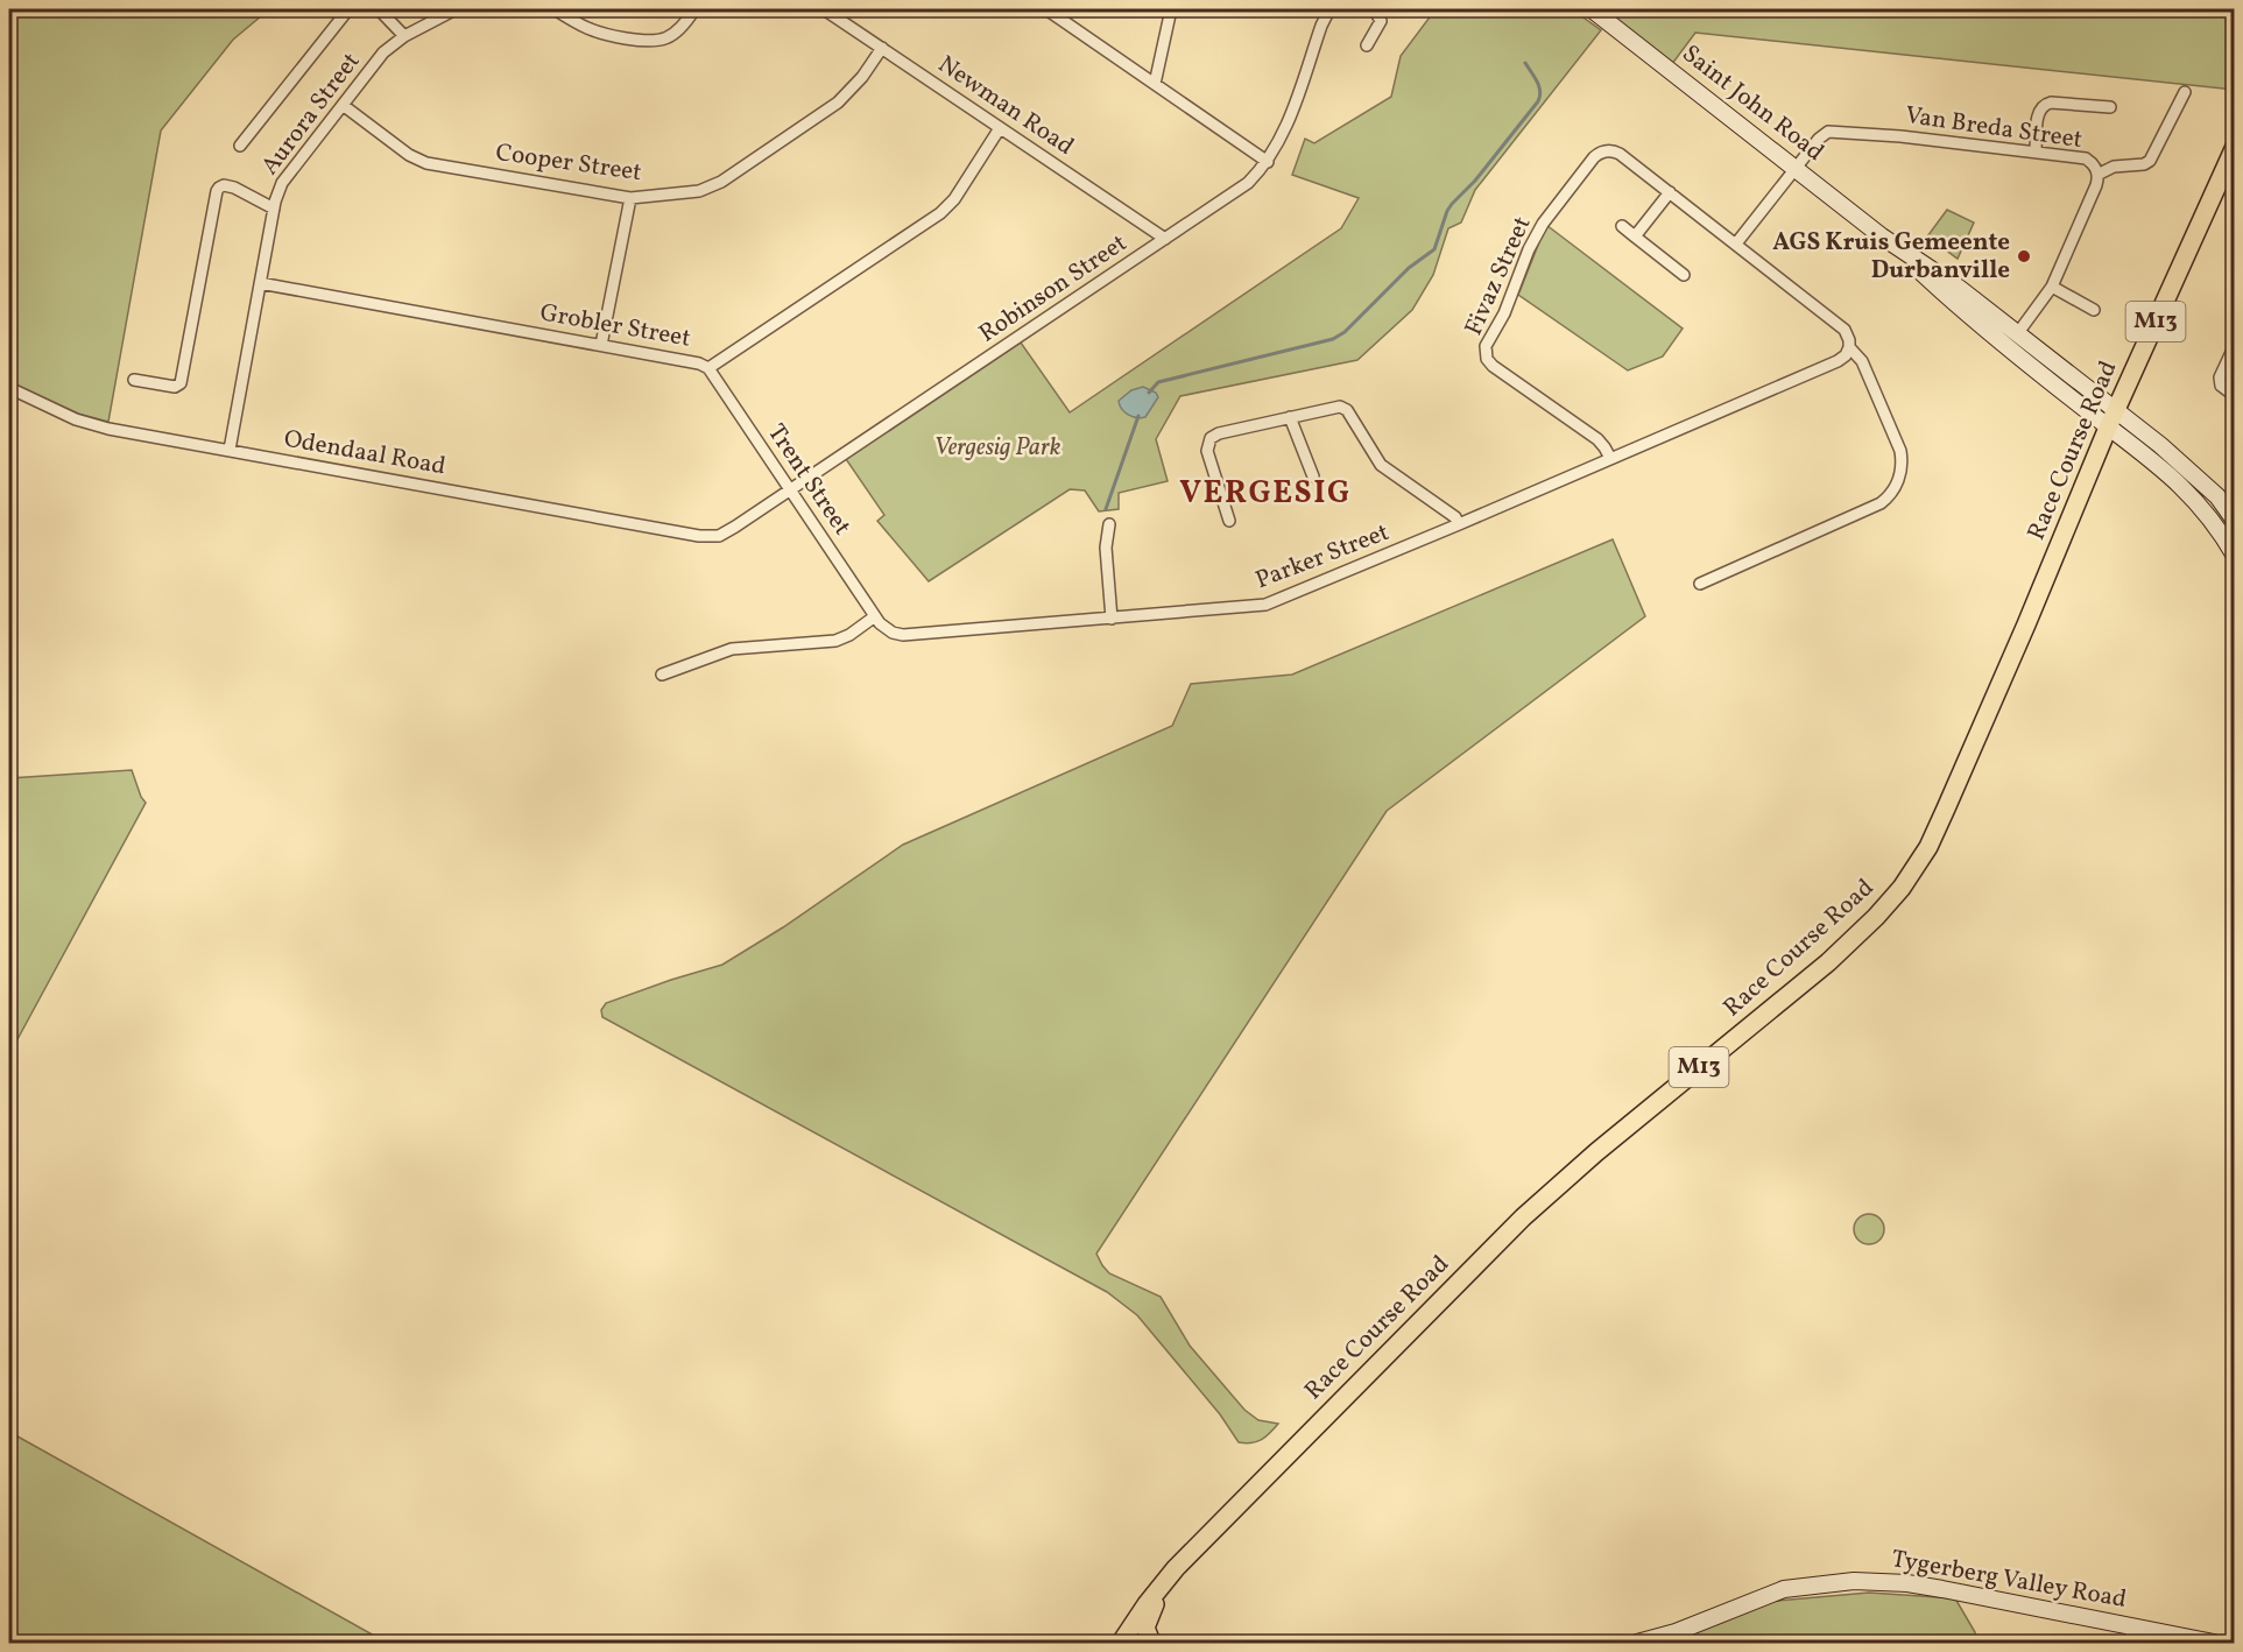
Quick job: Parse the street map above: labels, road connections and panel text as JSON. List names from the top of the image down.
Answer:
{
  "streets": {
    "main road": [
      "Saint John Road",
      "M13",
      "Race Course Road",
      "Tygerberg Valley Road"
    ],
    "street": [
      "Newman Road",
      "Aurora Street",
      "Van Breda Street",
      "Cooper Street",
      "Fivaz Street",
      "Robinson Street",
      "Grobler Street",
      "Odendaal Road",
      "Trent Street",
      "Parker Street"
    ]
  },
  "crossings": [
    ["Saint John Road", "Van Breda Street"],
    ["Saint John Road", "Race Course Road"],
    ["Newman Road", "Cooper Street"],
    ["Newman Road", "Robinson Street"],
    ["Newman Road", "Grobler Street"],
    ["Aurora Street", "Cooper Street"],
    ["Aurora Street", "Grobler Street"],
    ["Aurora Street", "Odendaal Road"],
    ["Fivaz Street", "Parker Street"],
    ["Robinson Street", "Odendaal Road"],
    ["Robinson Street", "Trent Street"],
    ["Grobler Street", "Trent Street"],
    ["Trent Street", "Parker Street"]
  ],
  "districts": ["VERGESIG"],
  "parks": ["Vergesig Park"],
  "places": ["AGS Kruis Gemeente Durbanville"]
}
